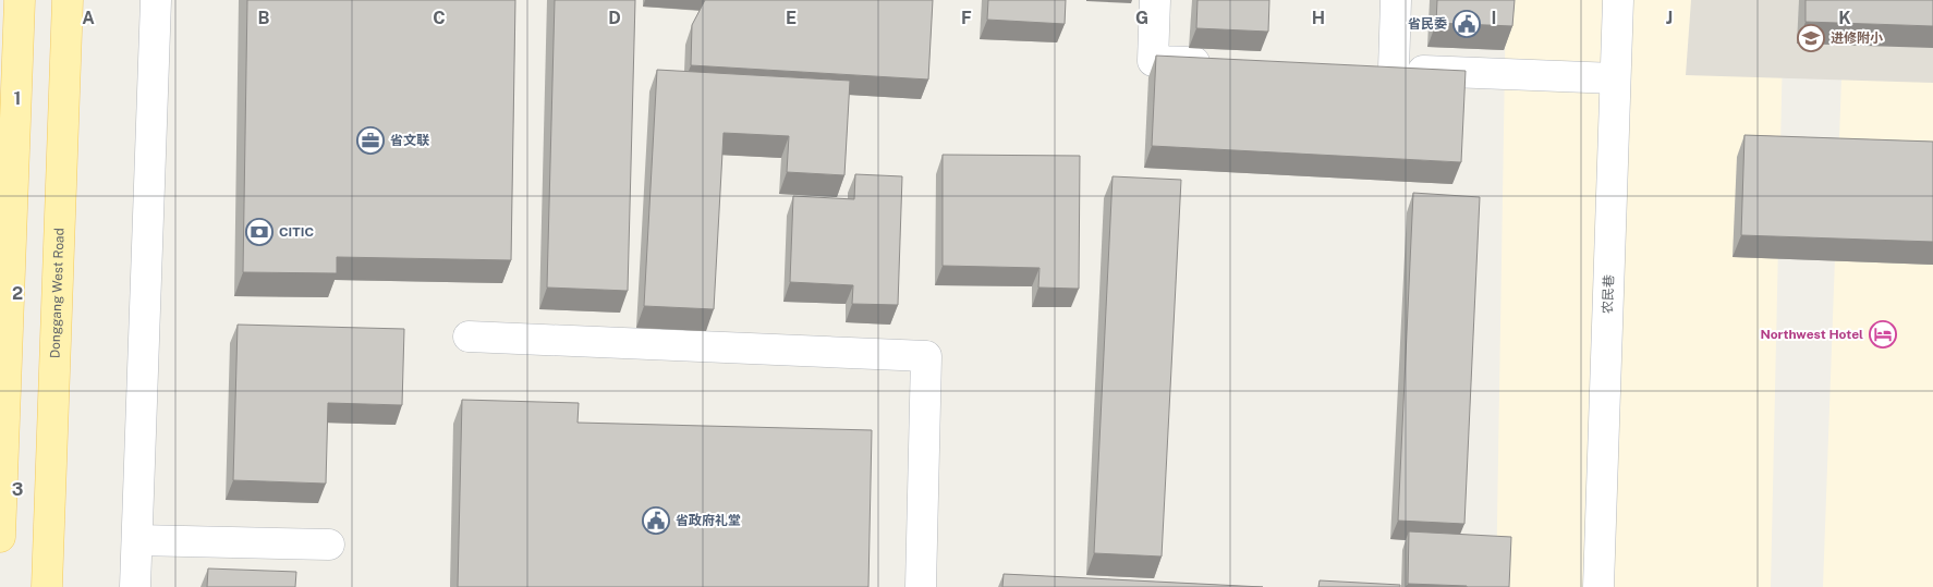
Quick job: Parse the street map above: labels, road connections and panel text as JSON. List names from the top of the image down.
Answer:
{
  "streets": {
    "main road": ["Donggang West Road"],
    "street": ["农民巷"]
  },
  "places": {
    "public building": ["省民委", "省政府礼堂"],
    "school or university": ["进修附小"],
    "office": ["省文联"],
    "bank": ["CITIC"],
    "hotel": ["Northwest Hotel"]
  },
  "grid": {
    "columns": [
      "A",
      "B",
      "C",
      "D",
      "E",
      "F",
      "G",
      "H",
      "I",
      "J",
      "K"
    ],
    "rows": ["1", "2", "3"]
  }
}
